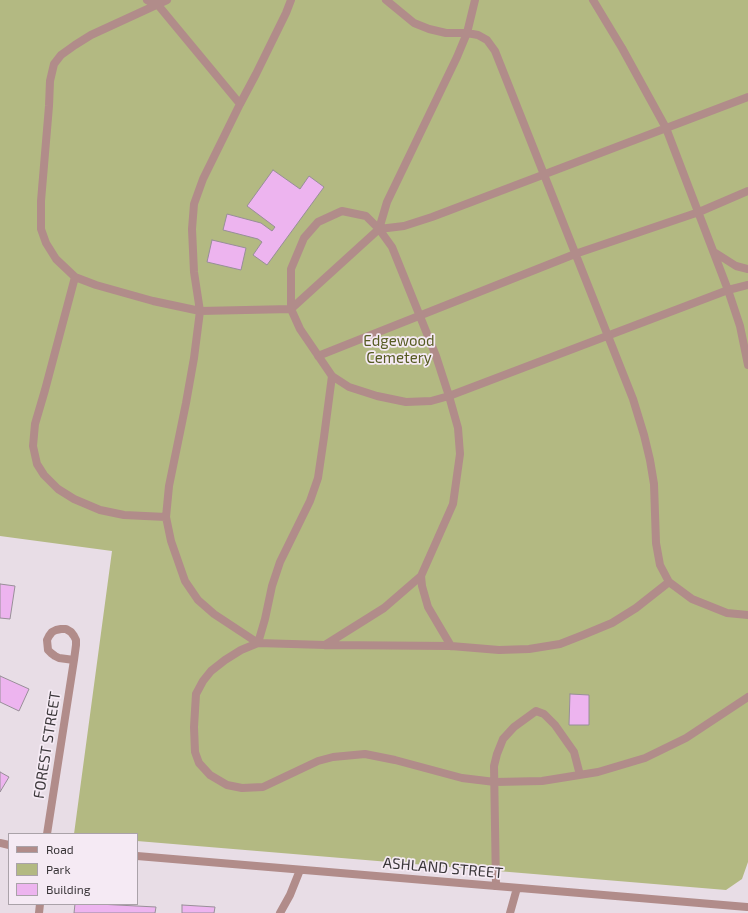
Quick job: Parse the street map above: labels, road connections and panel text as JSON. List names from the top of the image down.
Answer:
{
  "streets": {
    "street": ["FOREST STREET", "ASHLAND STREET"]
  },
  "parks": ["Edgewood Cemetery"],
  "legend": ["Road", "Park", "Building"]
}
